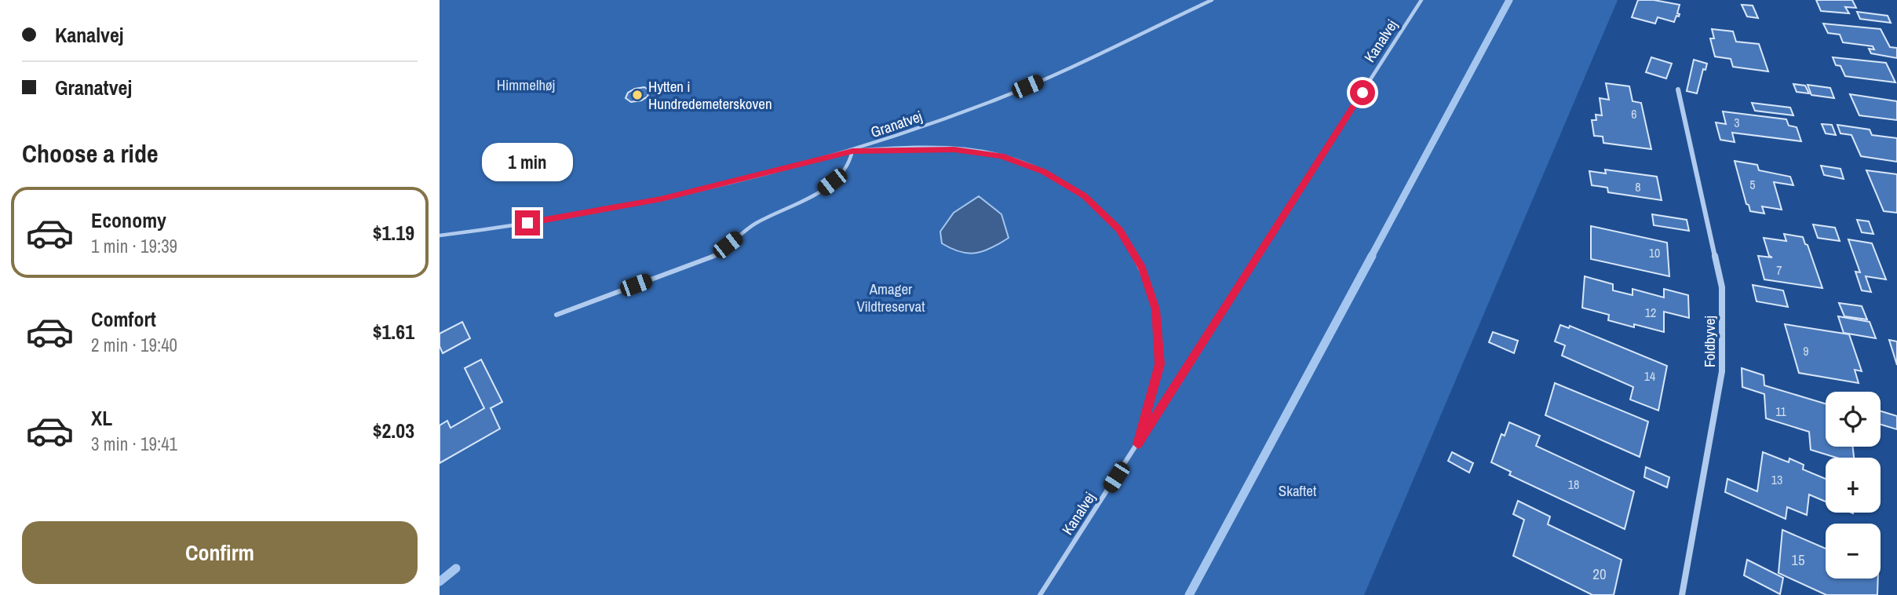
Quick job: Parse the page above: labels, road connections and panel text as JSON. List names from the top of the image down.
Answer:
{
  "streets": {
    "street": ["Foldbyvej"],
    "lane": ["Kanalvej", "Granatvej"]
  },
  "parks": ["Himmelhøj", "Amager Vildtreservat", "Skaftet"],
  "places": ["Hytten i Hundredemeterskoven"],
  "house_numbers": [
    "6",
    "3",
    "5",
    "8",
    "10",
    "7",
    "12",
    "9",
    "14",
    "11",
    "13",
    "18",
    "15",
    "20"
  ],
  "page": {
    "banner": ["Kanalvej", "Granatvej"],
    "heading": "Choose a ride",
    "bubble": "1 min",
    "list": [
      {
        "name": "Economy",
        "note": "1 min · 19:39",
        "value": "$1.19"
      },
      {
        "name": "Comfort",
        "note": "2 min · 19:40",
        "value": "$1.61"
      },
      {
        "name": "XL",
        "note": "3 min · 19:41",
        "value": "$2.03"
      }
    ],
    "map_buttons": ["+", "−"],
    "buttons": "Confirm"
  }
}
